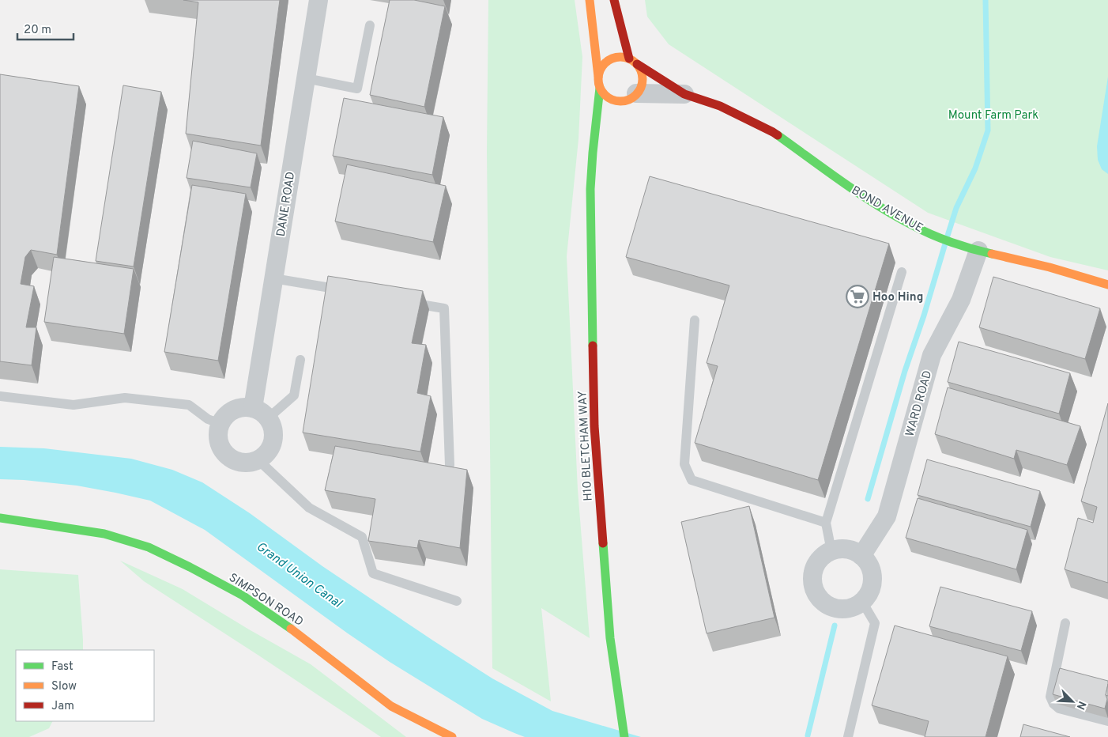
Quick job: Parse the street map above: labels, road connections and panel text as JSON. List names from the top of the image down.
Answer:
{
  "streets": {
    "street": [
      "DANE ROAD",
      "BOND AVENUE",
      "WARD ROAD",
      "H10 BLETCHAM WAY",
      "SIMPSON ROAD"
    ]
  },
  "crossings": [
    ["BOND AVENUE", "WARD ROAD"],
    ["BOND AVENUE", "H10 BLETCHAM WAY"]
  ],
  "water": ["Grand Union Canal"],
  "parks": ["Mount Farm Park"],
  "places": {
    "supermarket": ["Hoo Hing"]
  },
  "legend": ["Fast", "Slow", "Jam"],
  "scale_bar": "20 m",
  "north": "bottom right"
}
